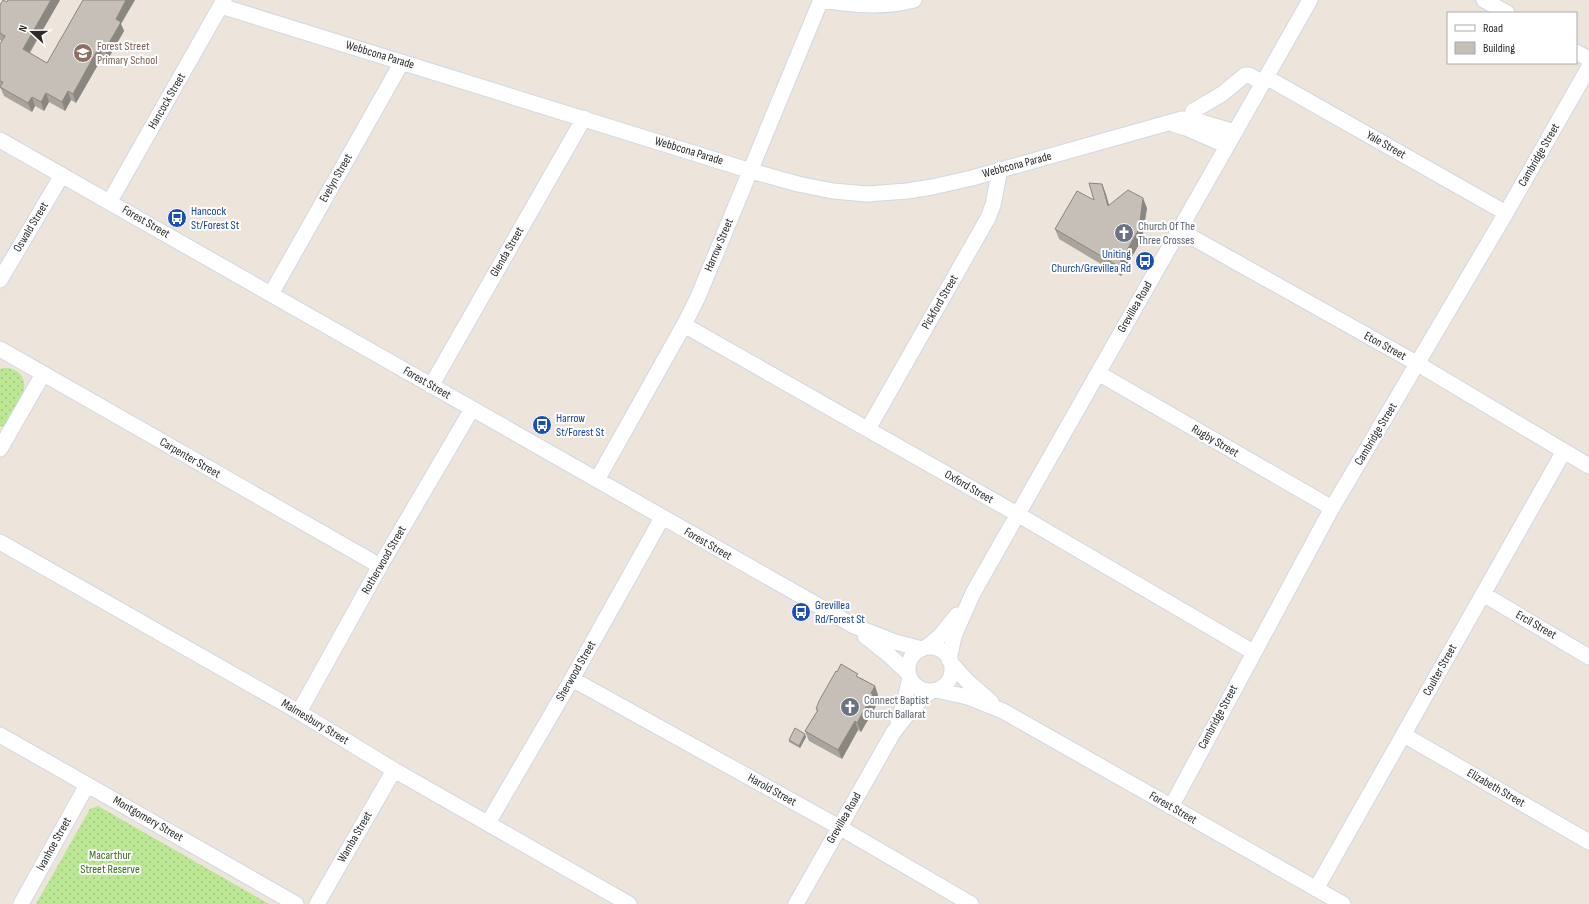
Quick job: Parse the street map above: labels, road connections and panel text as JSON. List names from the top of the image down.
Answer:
{
  "streets": {
    "street": [
      "Webbcona Parade",
      "Hancock Street",
      "Yale Street",
      "Cambridge Street",
      "Evelyn Street",
      "Forest Street",
      "Oswald Street",
      "Harrow Street",
      "Glenda Street",
      "Pickford Street",
      "Grevillea Road",
      "Eton Street",
      "Rugby Street",
      "Carpenter Street",
      "Oxford Street",
      "Rotherwood Street",
      "Ercil Street",
      "Coulter Street",
      "Sherwood Street",
      "Malmesbury Street",
      "Elizabeth Street",
      "Harold Street",
      "Montgomery Street",
      "Wamba Street",
      "Ivanhoe Street"
    ]
  },
  "crossings": [
    ["Webbcona Parade", "Hancock Street"],
    ["Webbcona Parade", "Evelyn Street"],
    ["Webbcona Parade", "Harrow Street"],
    ["Webbcona Parade", "Glenda Street"],
    ["Webbcona Parade", "Pickford Street"],
    ["Webbcona Parade", "Grevillea Road"],
    ["Hancock Street", "Forest Street"],
    ["Yale Street", "Cambridge Street"],
    ["Yale Street", "Grevillea Road"],
    ["Cambridge Street", "Forest Street"],
    ["Cambridge Street", "Eton Street"],
    ["Cambridge Street", "Rugby Street"],
    ["Cambridge Street", "Oxford Street"],
    ["Evelyn Street", "Forest Street"],
    ["Forest Street", "Oswald Street"],
    ["Forest Street", "Harrow Street"],
    ["Forest Street", "Glenda Street"],
    ["Forest Street", "Grevillea Road"],
    ["Forest Street", "Rotherwood Street"],
    ["Forest Street", "Coulter Street"],
    ["Forest Street", "Sherwood Street"],
    ["Harrow Street", "Oxford Street"],
    ["Pickford Street", "Oxford Street"],
    ["Grevillea Road", "Eton Street"],
    ["Grevillea Road", "Rugby Street"],
    ["Grevillea Road", "Oxford Street"],
    ["Grevillea Road", "Harold Street"],
    ["Eton Street", "Coulter Street"],
    ["Carpenter Street", "Rotherwood Street"],
    ["Rotherwood Street", "Malmesbury Street"],
    ["Ercil Street", "Coulter Street"],
    ["Coulter Street", "Elizabeth Street"],
    ["Sherwood Street", "Malmesbury Street"],
    ["Sherwood Street", "Harold Street"],
    ["Malmesbury Street", "Wamba Street"],
    ["Montgomery Street", "Ivanhoe Street"]
  ],
  "parks": ["Macarthur Street Reserve"],
  "places": {
    "school or university": ["Forest Street Primary School"],
    "bus stop": [
      "Hancock St/Forest St",
      "Uniting Church/Grevillea Rd",
      "Harrow St/Forest St",
      "Grevillea Rd/Forest St"
    ],
    "church": ["Church Of The Three Crosses", "Connect Baptist Church Ballarat"]
  },
  "legend": ["Road", "Building"],
  "north": "left"
}
